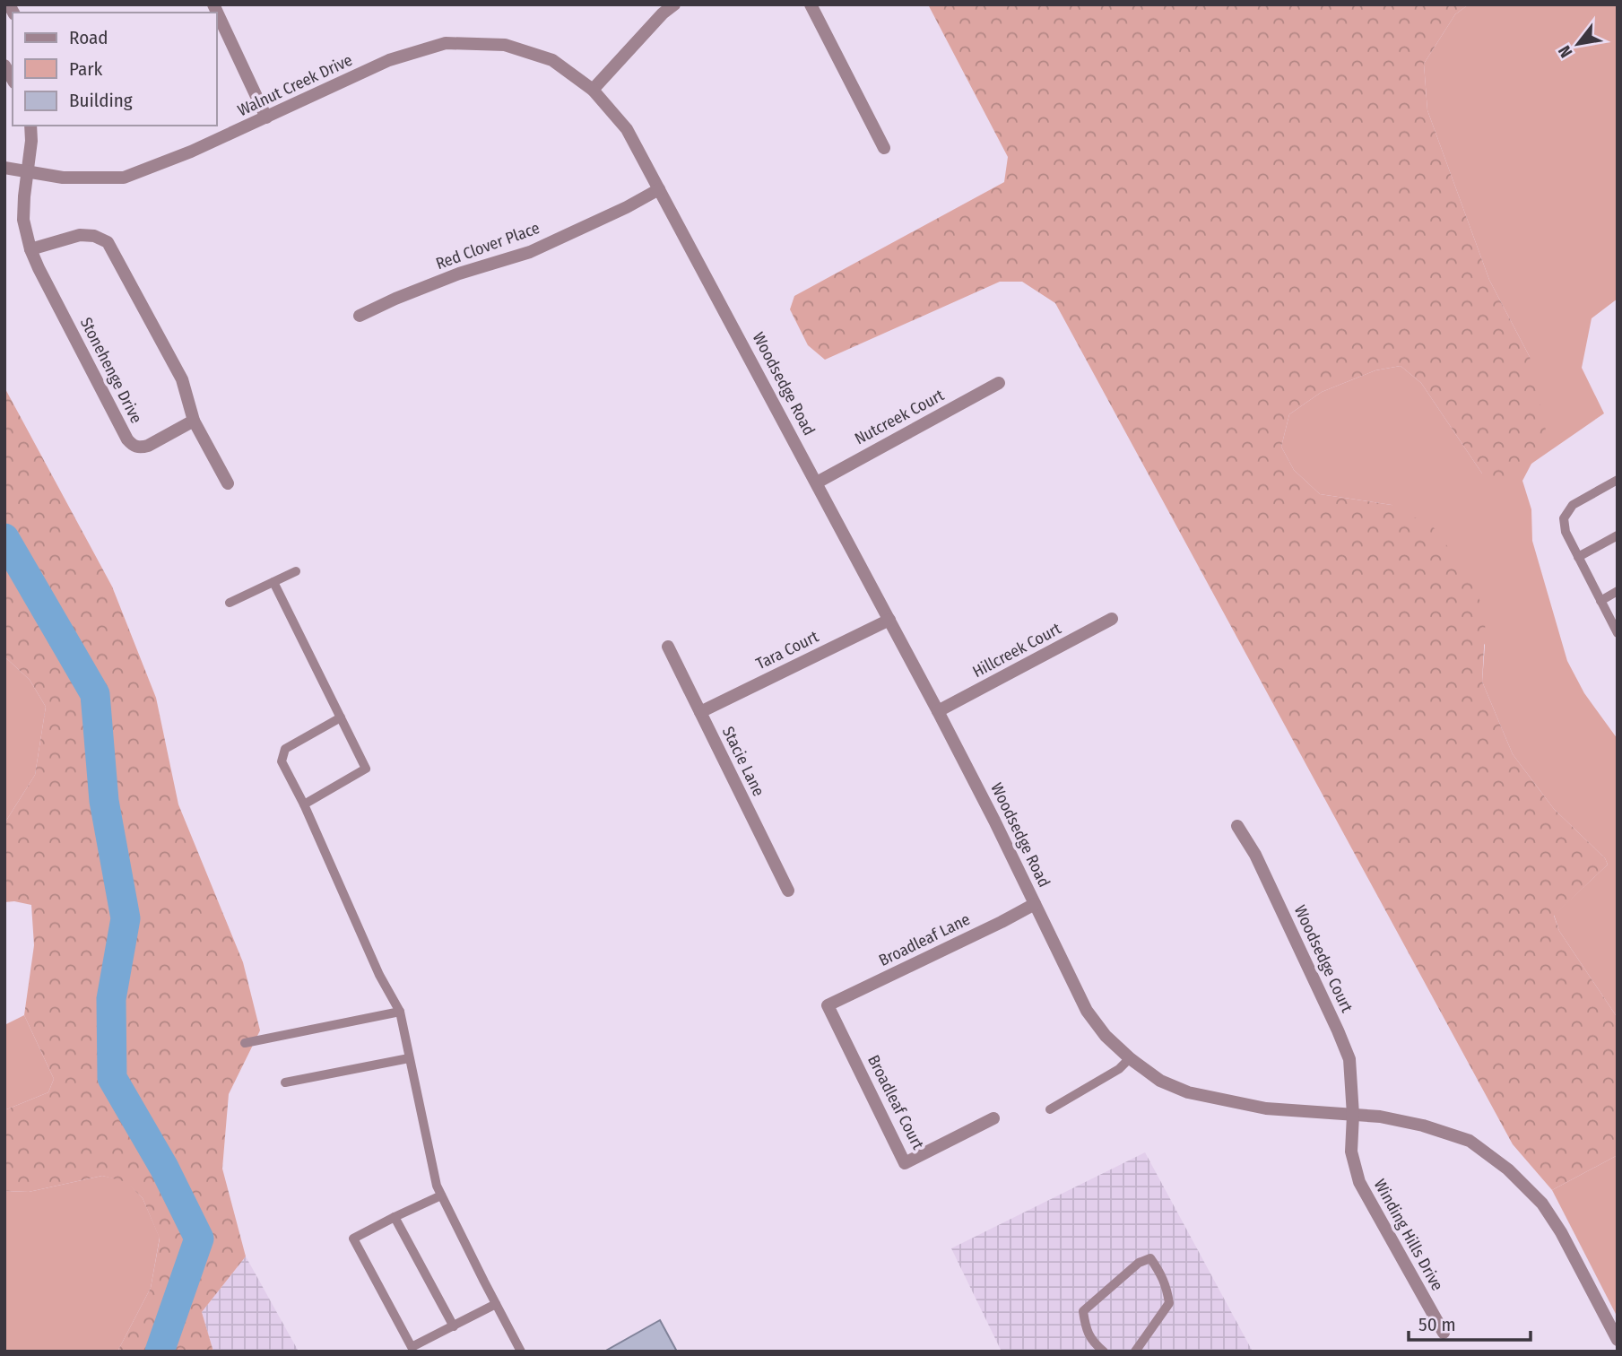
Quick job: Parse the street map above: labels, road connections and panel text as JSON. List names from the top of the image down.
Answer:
{
  "streets": {
    "street": [
      "Walnut Creek Drive",
      "Red Clover Place",
      "Stonehenge Drive",
      "Woodsedge Road",
      "Nutcreek Court",
      "Tara Court",
      "Hillcreek Court",
      "Stacie Lane",
      "Broadleaf Lane",
      "Woodsedge Court",
      "Broadleaf Court",
      "Winding Hills Drive"
    ]
  },
  "crossings": [
    ["Walnut Creek Drive", "Stonehenge Drive"],
    ["Walnut Creek Drive", "Woodsedge Road"],
    ["Red Clover Place", "Woodsedge Road"],
    ["Woodsedge Road", "Nutcreek Court"],
    ["Woodsedge Road", "Tara Court"],
    ["Woodsedge Road", "Hillcreek Court"],
    ["Woodsedge Road", "Broadleaf Lane"],
    ["Woodsedge Road", "Woodsedge Court"],
    ["Woodsedge Road", "Winding Hills Drive"],
    ["Tara Court", "Stacie Lane"],
    ["Broadleaf Lane", "Broadleaf Court"],
    ["Woodsedge Court", "Winding Hills Drive"]
  ],
  "legend": ["Road", "Park", "Building"],
  "scale_bar": "50 m",
  "north": "bottom left"
}
